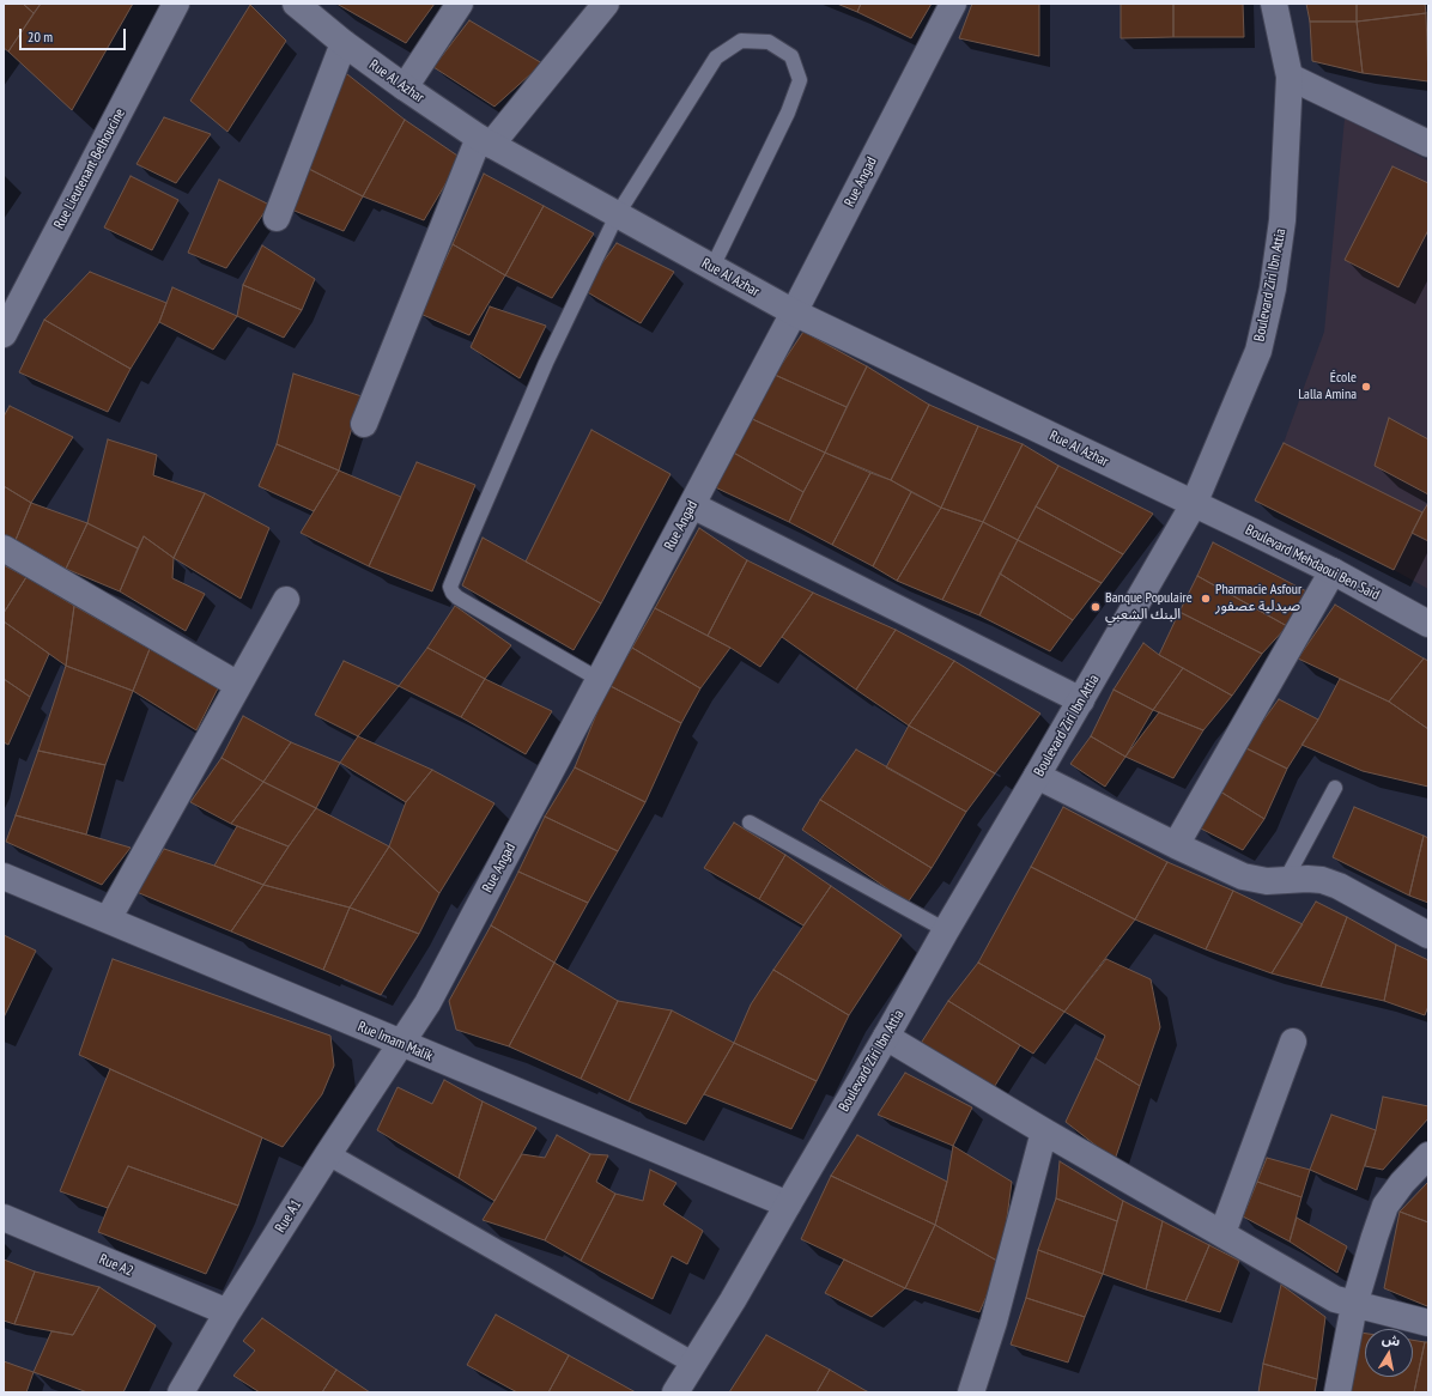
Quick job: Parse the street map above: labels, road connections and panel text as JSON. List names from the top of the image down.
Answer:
{
  "streets": {
    "street": [
      "Rue Al Azhar",
      "Rue Lieutenant Belhoucine",
      "Rue Angad",
      "Boulevard Ziri Ibn Attia",
      "Boulevard Mehdaoui Ben Said",
      "Rue Imam Malik",
      "Rue A1",
      "Rue A2"
    ]
  },
  "crossings": [
    ["Rue Al Azhar", "Rue Angad"],
    ["Rue Al Azhar", "Boulevard Ziri Ibn Attia"],
    ["Rue Al Azhar", "Boulevard Mehdaoui Ben Said"],
    ["Rue Angad", "Rue Imam Malik"],
    ["Rue Angad", "Rue A1"],
    ["Boulevard Ziri Ibn Attia", "Boulevard Mehdaoui Ben Said"],
    ["Boulevard Ziri Ibn Attia", "Rue Imam Malik"],
    ["Rue Imam Malik", "Rue A1"],
    ["Rue A1", "Rue A2"]
  ],
  "places": ["École Lalla Amina", "Pharmacie Asfour صيدلية عصفور", "Banque Populaire البنك الشعبي"],
  "scale_bar": "20 m",
  "north": "top"
}
